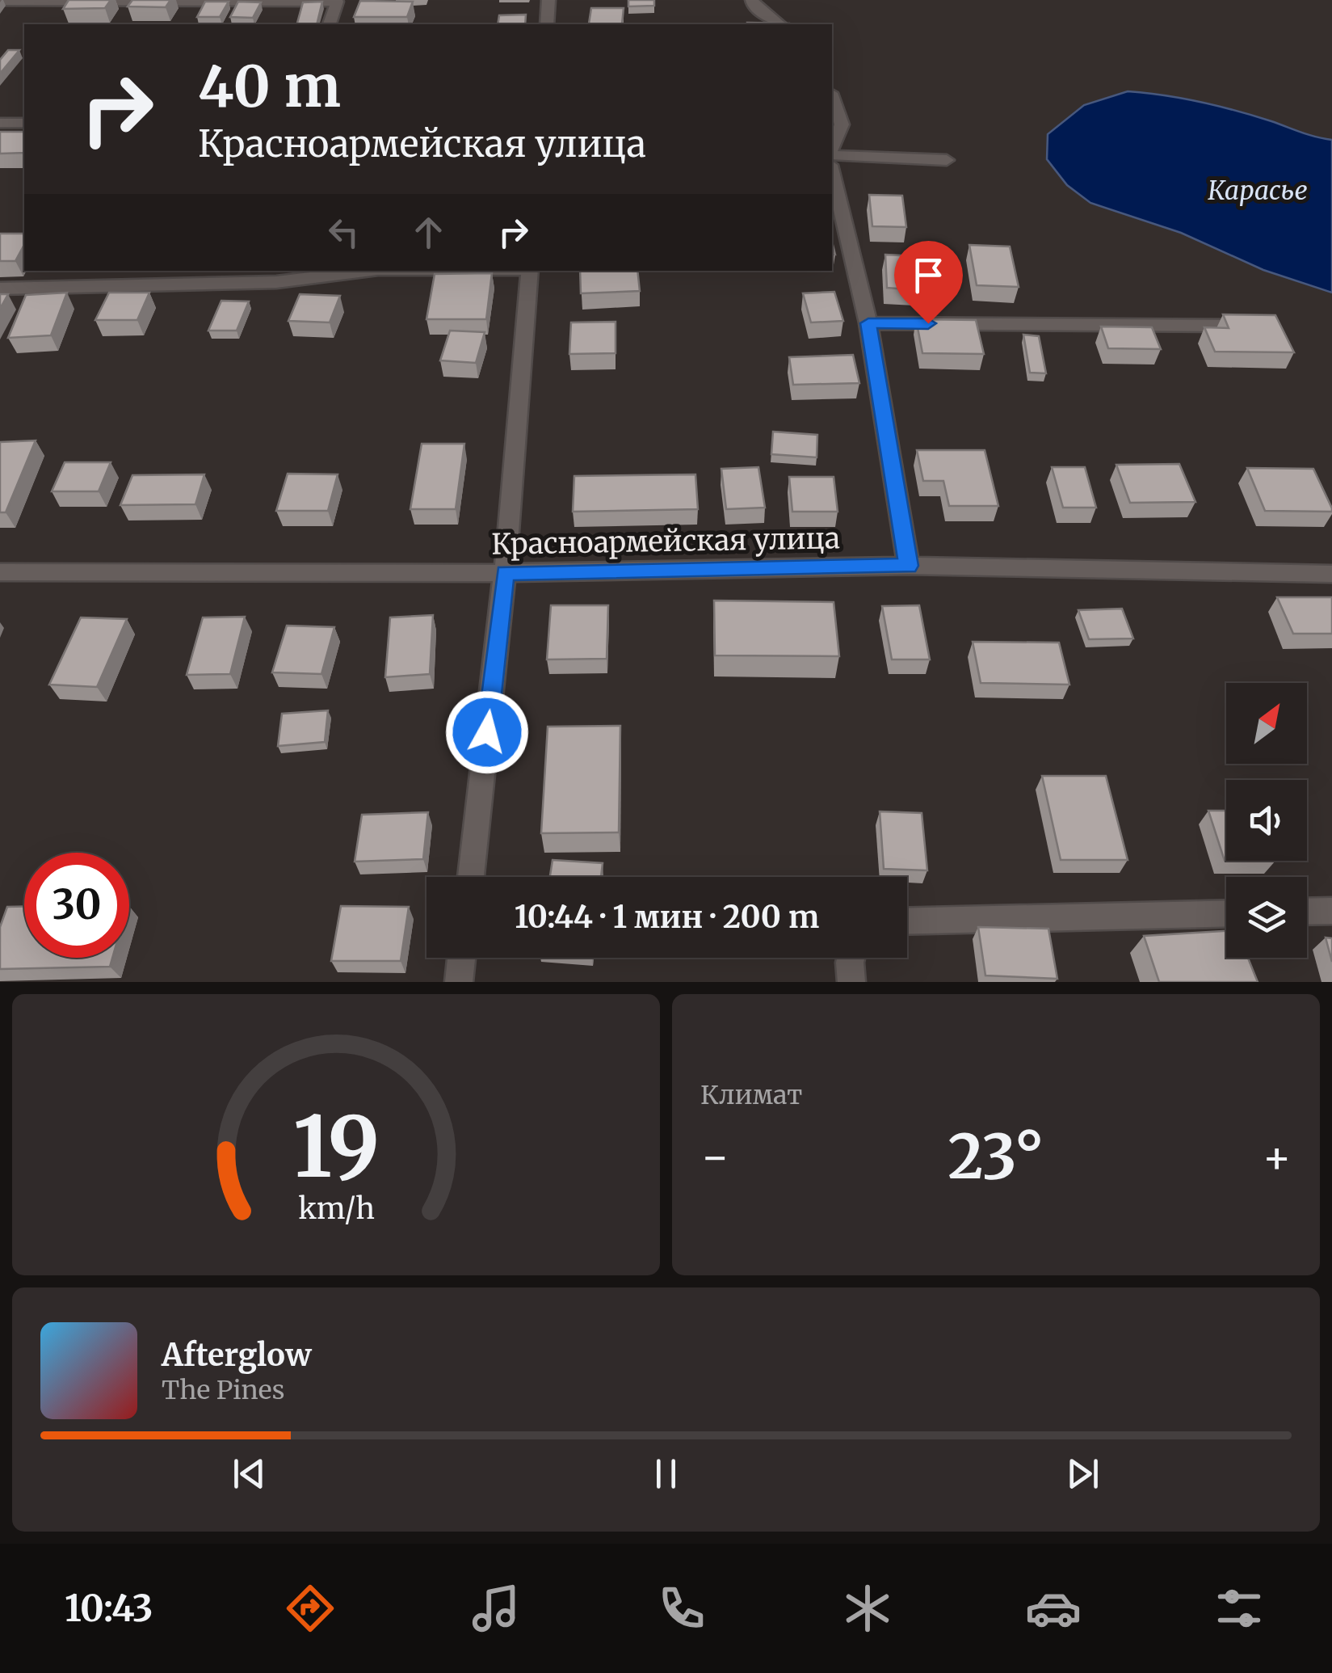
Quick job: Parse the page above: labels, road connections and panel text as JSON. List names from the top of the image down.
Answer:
{
  "streets": {
    "street": ["Красноармейская улица"]
  },
  "water": ["Карасье"],
  "north": "top right",
  "page": {
    "turn": ["40 m", "Красноармейская улица"],
    "limit": "30",
    "trip": "10:44 · 1 мин · 200 m",
    "tile": "Климат",
    "heat": ["−", "23°", "+"],
    "song": ["Afterglow", "The Pines"],
    "tabs": "10:43",
    "gauge": ["19", "km/h"]
  }
}
